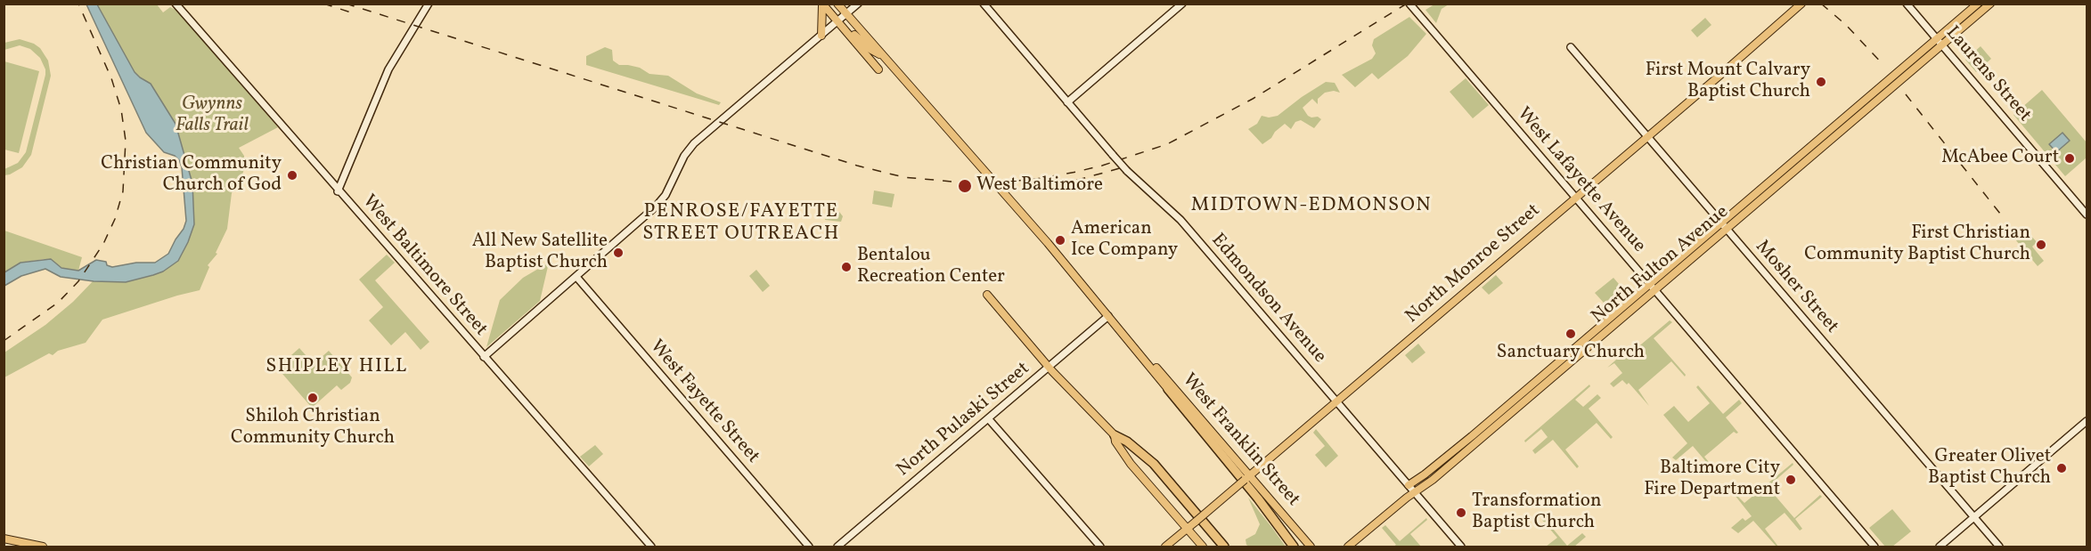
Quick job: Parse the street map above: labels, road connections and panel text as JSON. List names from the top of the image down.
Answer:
{
  "streets": {
    "main road": ["North Monroe Street", "North Fulton Avenue", "West Franklin Street"],
    "street": [
      "Laurens Street",
      "West Lafayette Avenue",
      "West Baltimore Street",
      "Mosher Street",
      "Edmondson Avenue",
      "West Fayette Street",
      "North Pulaski Street"
    ]
  },
  "crossings": [
    ["Laurens Street", "North Fulton Avenue"],
    ["West Lafayette Avenue", "North Monroe Street"],
    ["West Lafayette Avenue", "North Fulton Avenue"],
    ["North Monroe Street", "Mosher Street"],
    ["North Monroe Street", "Edmondson Avenue"],
    ["North Monroe Street", "West Franklin Street"],
    ["North Fulton Avenue", "Mosher Street"],
    ["North Fulton Avenue", "Edmondson Avenue"],
    ["North Pulaski Street", "West Franklin Street"]
  ],
  "districts": ["MIDTOWN-EDMONSON", "PENROSE/FAYETTE STREET OUTREACH", "SHIPLEY HILL"],
  "parks": ["Gwynns Falls Trail"],
  "places": [
    "First Mount Calvary Baptist Church",
    "McAbee Court",
    "Christian Community Church of God",
    "West Baltimore",
    "American Ice Company",
    "First Christian Community Baptist Church",
    "All New Satellite Baptist Church",
    "Bentalou Recreation Center",
    "Sanctuary Church",
    "Shiloh Christian Community Church",
    "Greater Olivet Baptist Church",
    "Baltimore City Fire Department",
    "Transformation Baptist Church"
  ]
}
